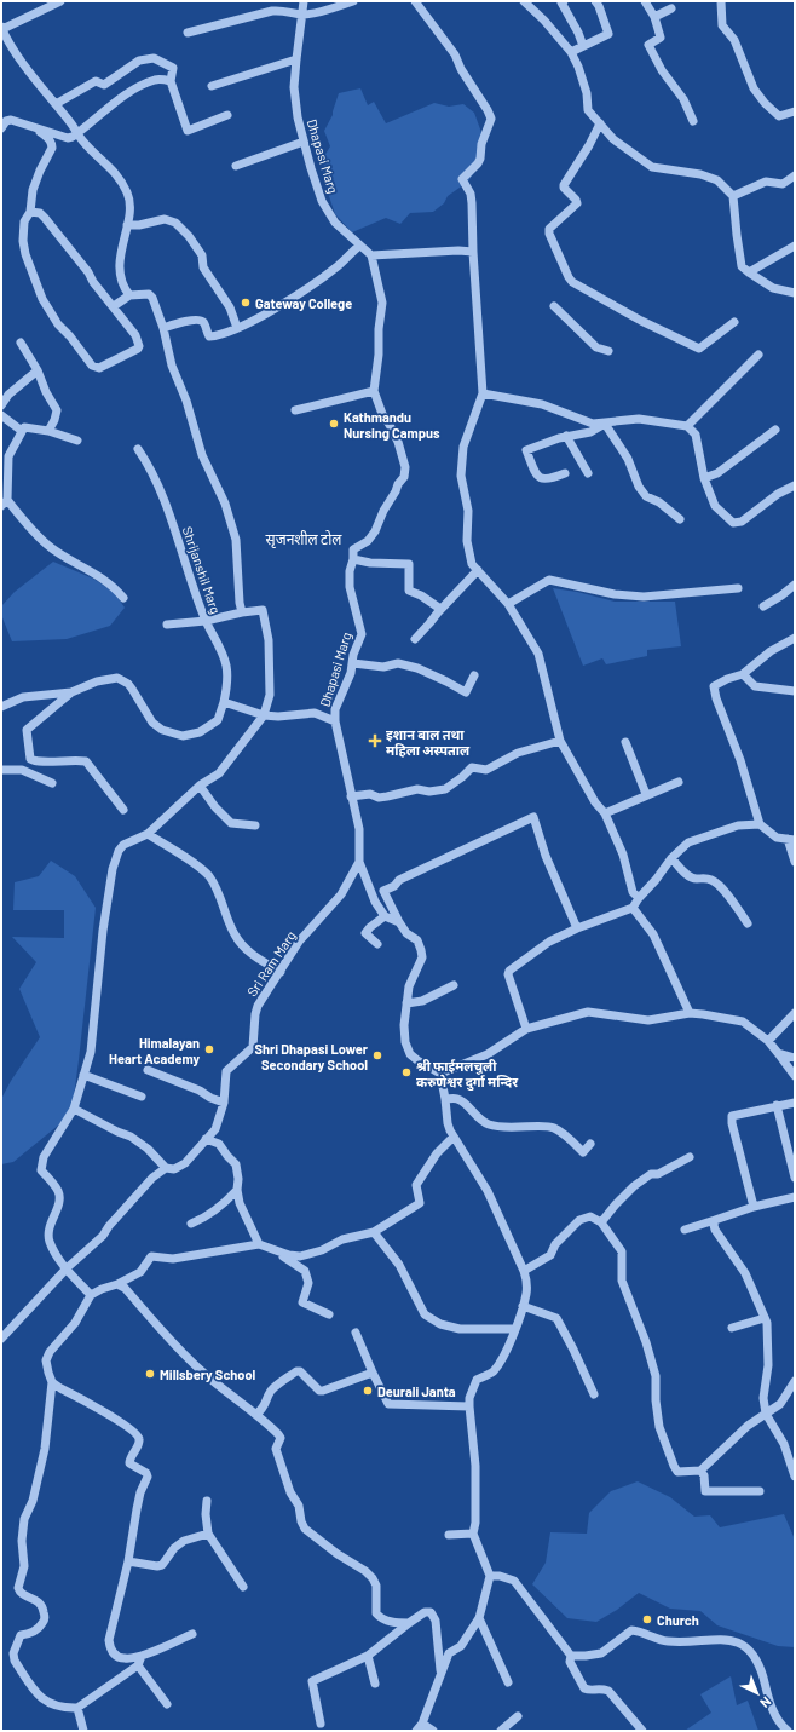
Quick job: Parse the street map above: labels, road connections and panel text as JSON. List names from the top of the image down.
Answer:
{
  "streets": {
    "street": ["Dhapasi Marg", "Shrijanshil Marg", "Sri Ram Marg"]
  },
  "crossings": [
    ["Dhapasi Marg", "Shrijanshil Marg"]
  ],
  "districts": ["सृजनशील टोल"],
  "places": {
    "other": [
      "Gateway College",
      "Kathmandu Nursing Campus",
      "Himalayan Heart Academy",
      "Shri Dhapasi Lower Secondary School",
      "श्री फाईमलचुली करुणेश्वर दुर्गा मन्दिर",
      "Millsbery School",
      "Deurali Janta",
      "Church"
    ],
    "health": ["इशान बाल तथा महिला अस्पताल"]
  },
  "north": "bottom right"
}
